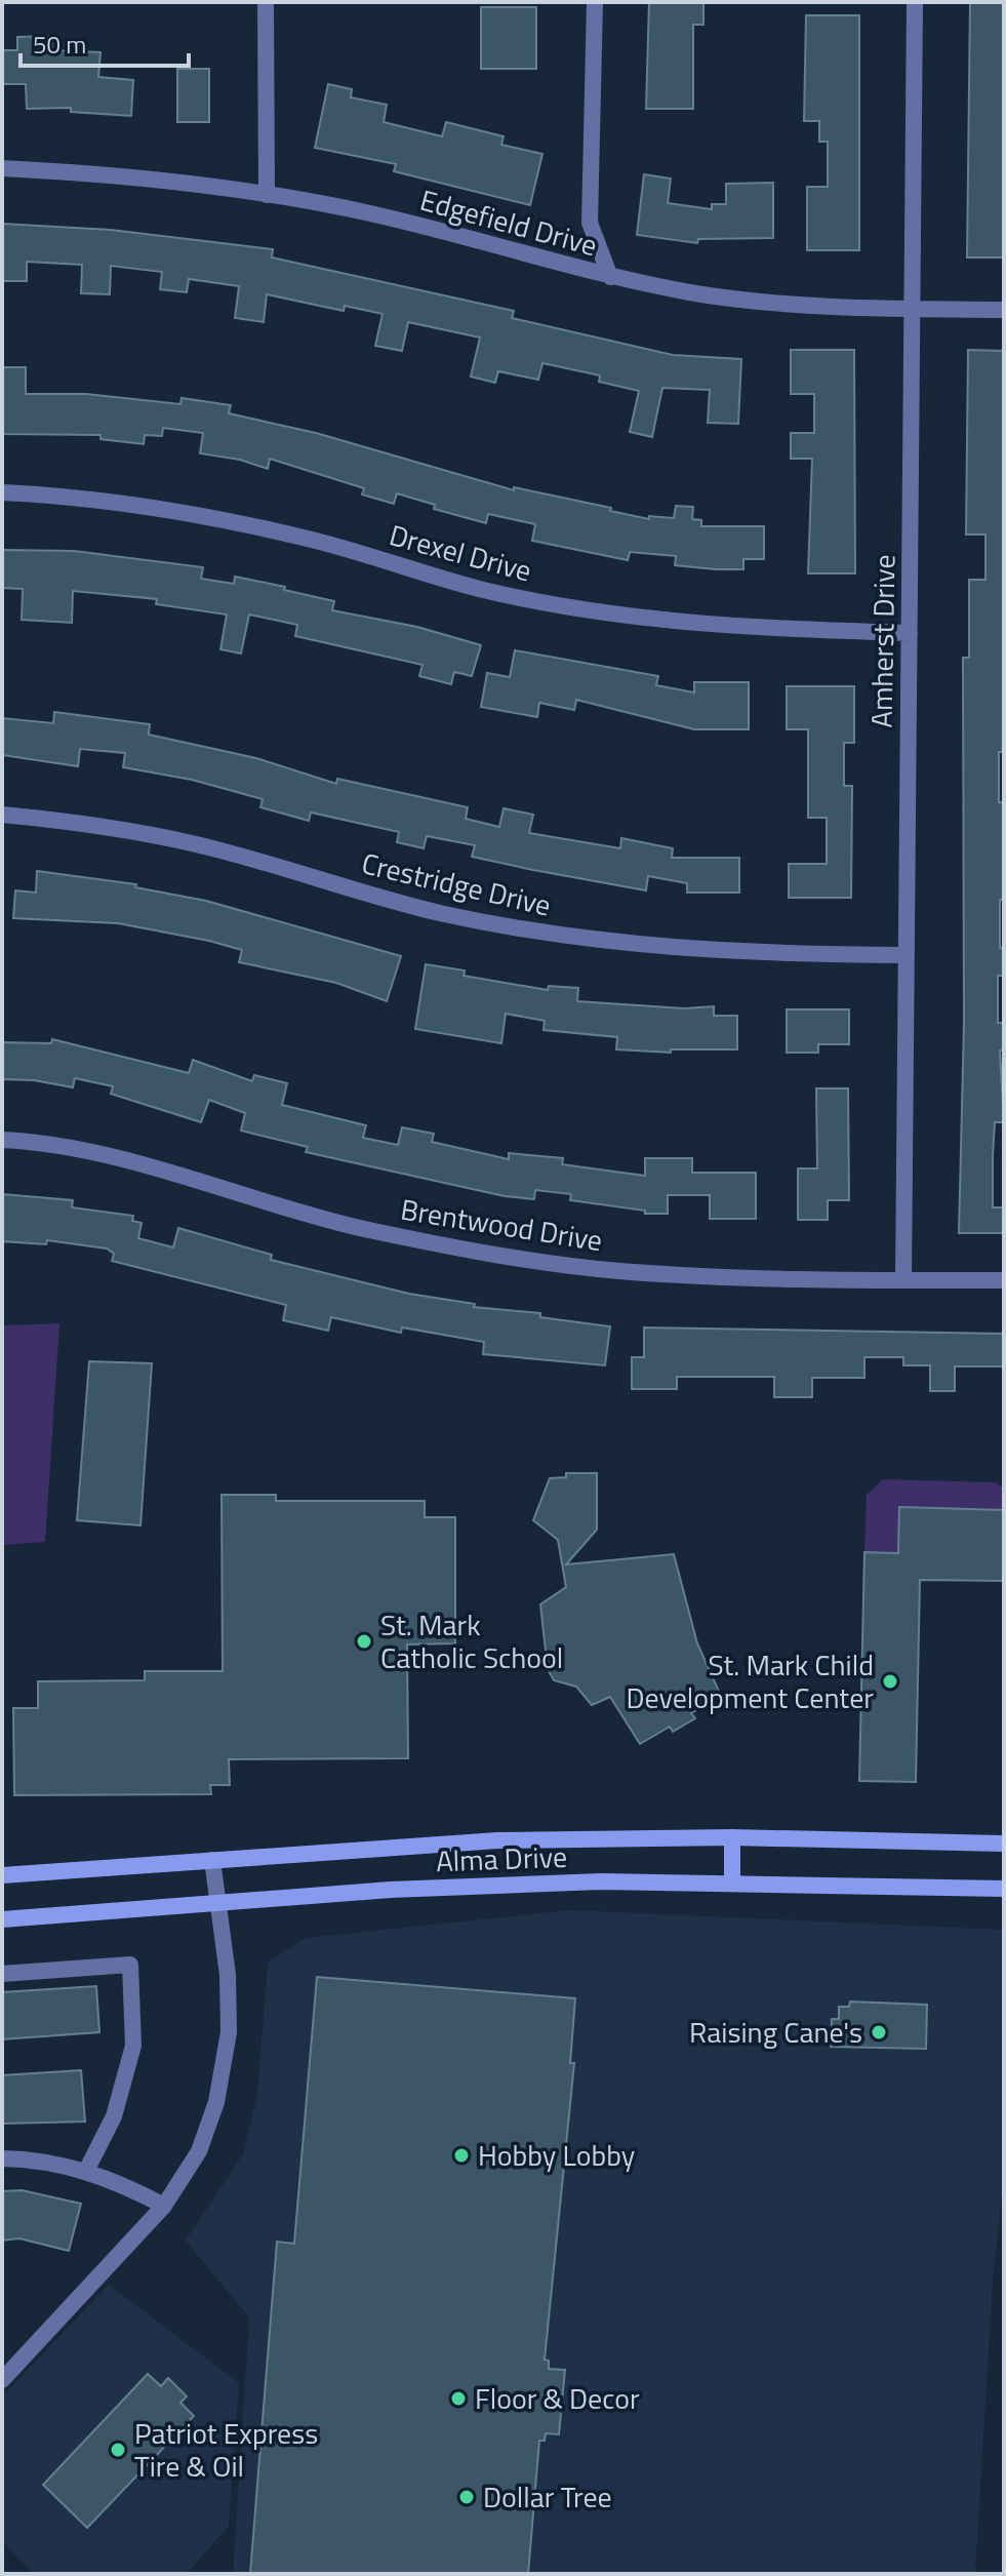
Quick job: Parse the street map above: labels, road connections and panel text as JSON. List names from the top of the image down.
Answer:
{
  "streets": {
    "main road": ["Alma Drive"],
    "street": [
      "Edgefield Drive",
      "Drexel Drive",
      "Amherst Drive",
      "Crestridge Drive",
      "Brentwood Drive"
    ]
  },
  "crossings": [
    ["Edgefield Drive", "Amherst Drive"],
    ["Drexel Drive", "Amherst Drive"],
    ["Amherst Drive", "Crestridge Drive"],
    ["Amherst Drive", "Brentwood Drive"]
  ],
  "places": [
    "St. Mark Catholic School",
    "St. Mark Child Development Center",
    "Raising Cane's",
    "Hobby Lobby",
    "Floor & Decor",
    "Patriot Express Tire & Oil",
    "Dollar Tree"
  ],
  "scale_bar": "50 m"
}
